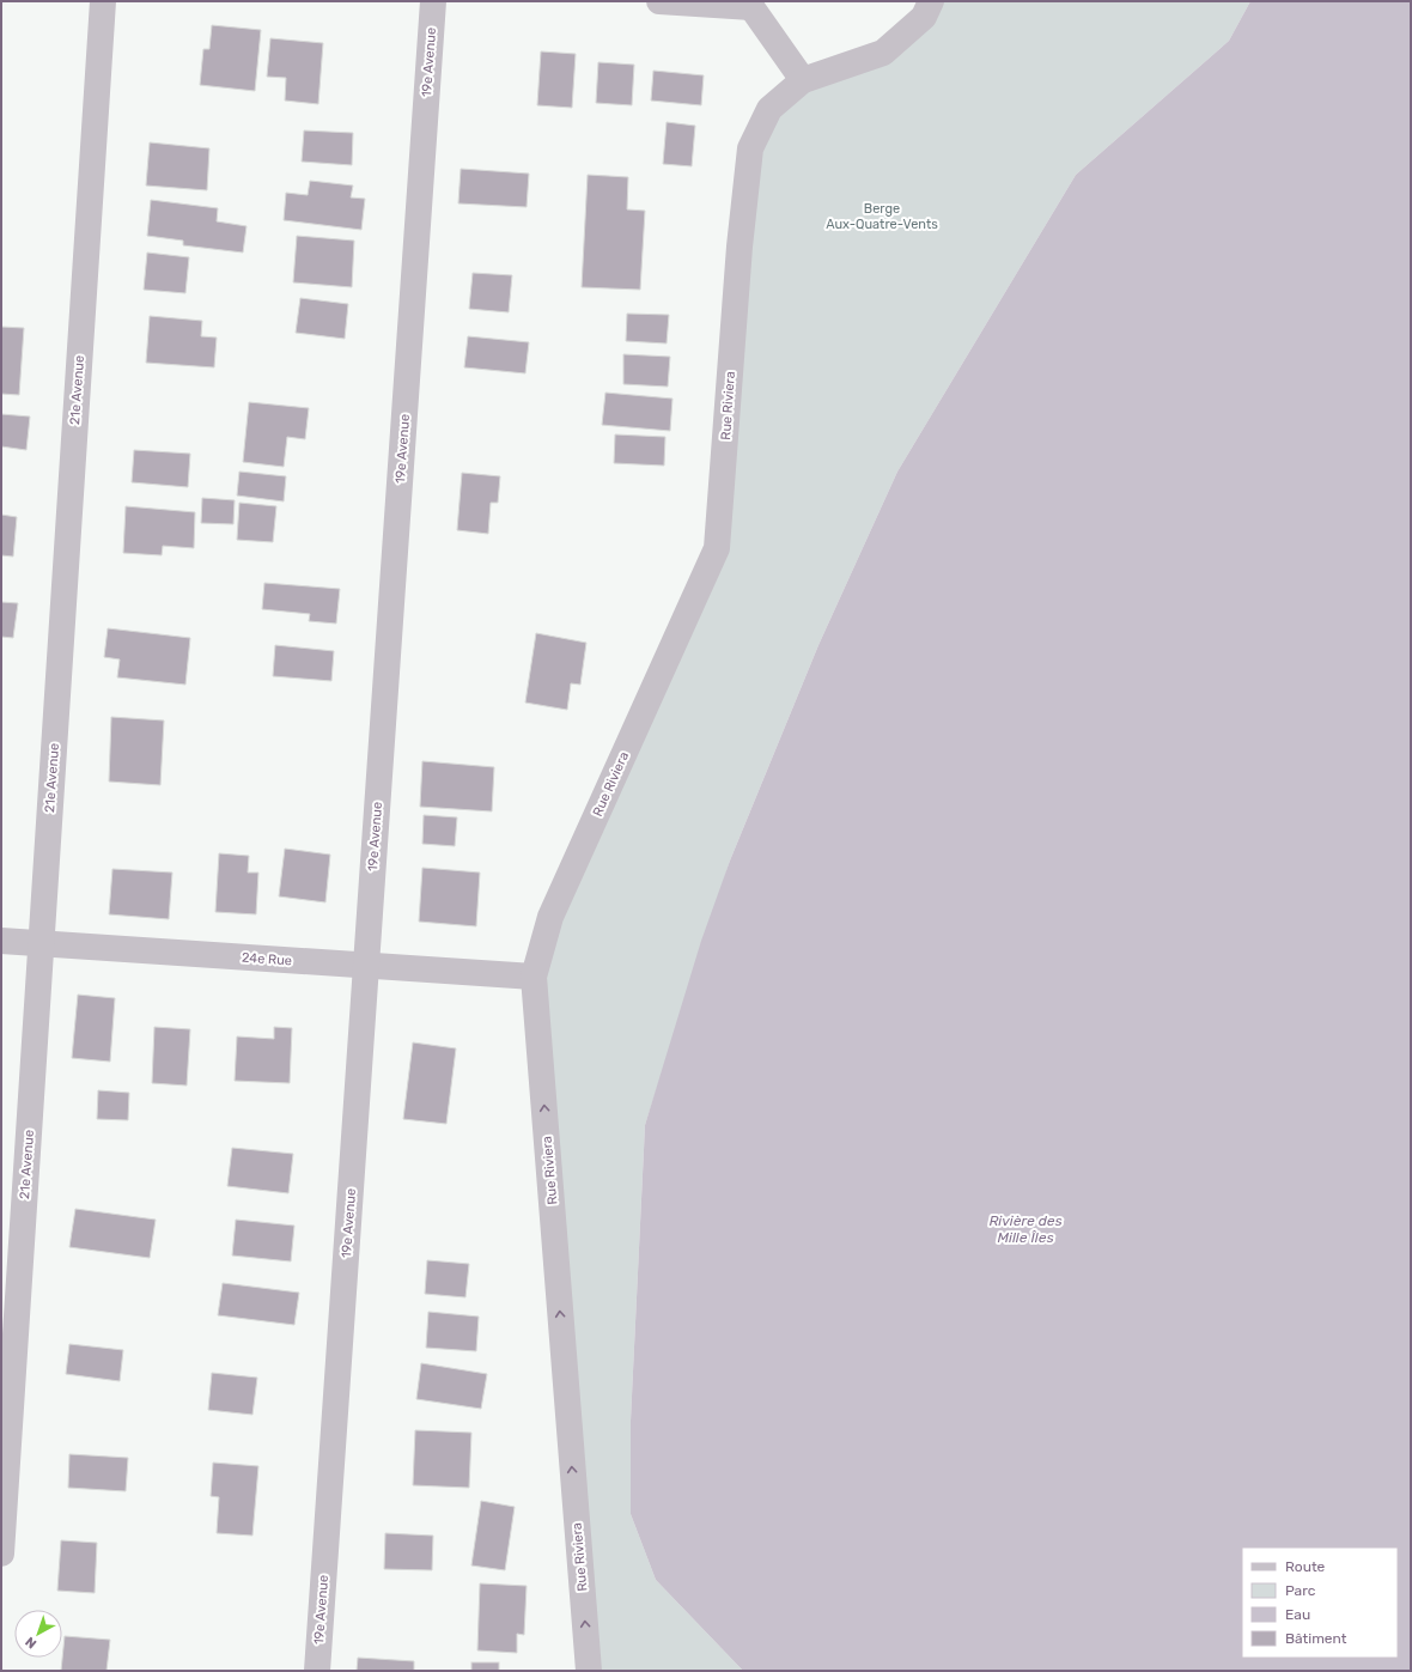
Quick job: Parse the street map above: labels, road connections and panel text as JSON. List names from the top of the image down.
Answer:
{
  "streets": {
    "street": [
      "19e Avenue",
      "21e Avenue",
      "Rue Riviera",
      "24e Rue"
    ]
  },
  "crossings": [
    ["19e Avenue", "24e Rue"],
    ["21e Avenue", "24e Rue"],
    ["Rue Riviera", "24e Rue"]
  ],
  "one_way": ["Rue Riviera"],
  "water": ["Rivière des Mille Îles"],
  "parks": ["Berge Aux-Quatre-Vents"],
  "legend": [
    "Route",
    "Parc",
    "Eau",
    "Bâtiment"
  ],
  "north": "bottom left"
}
